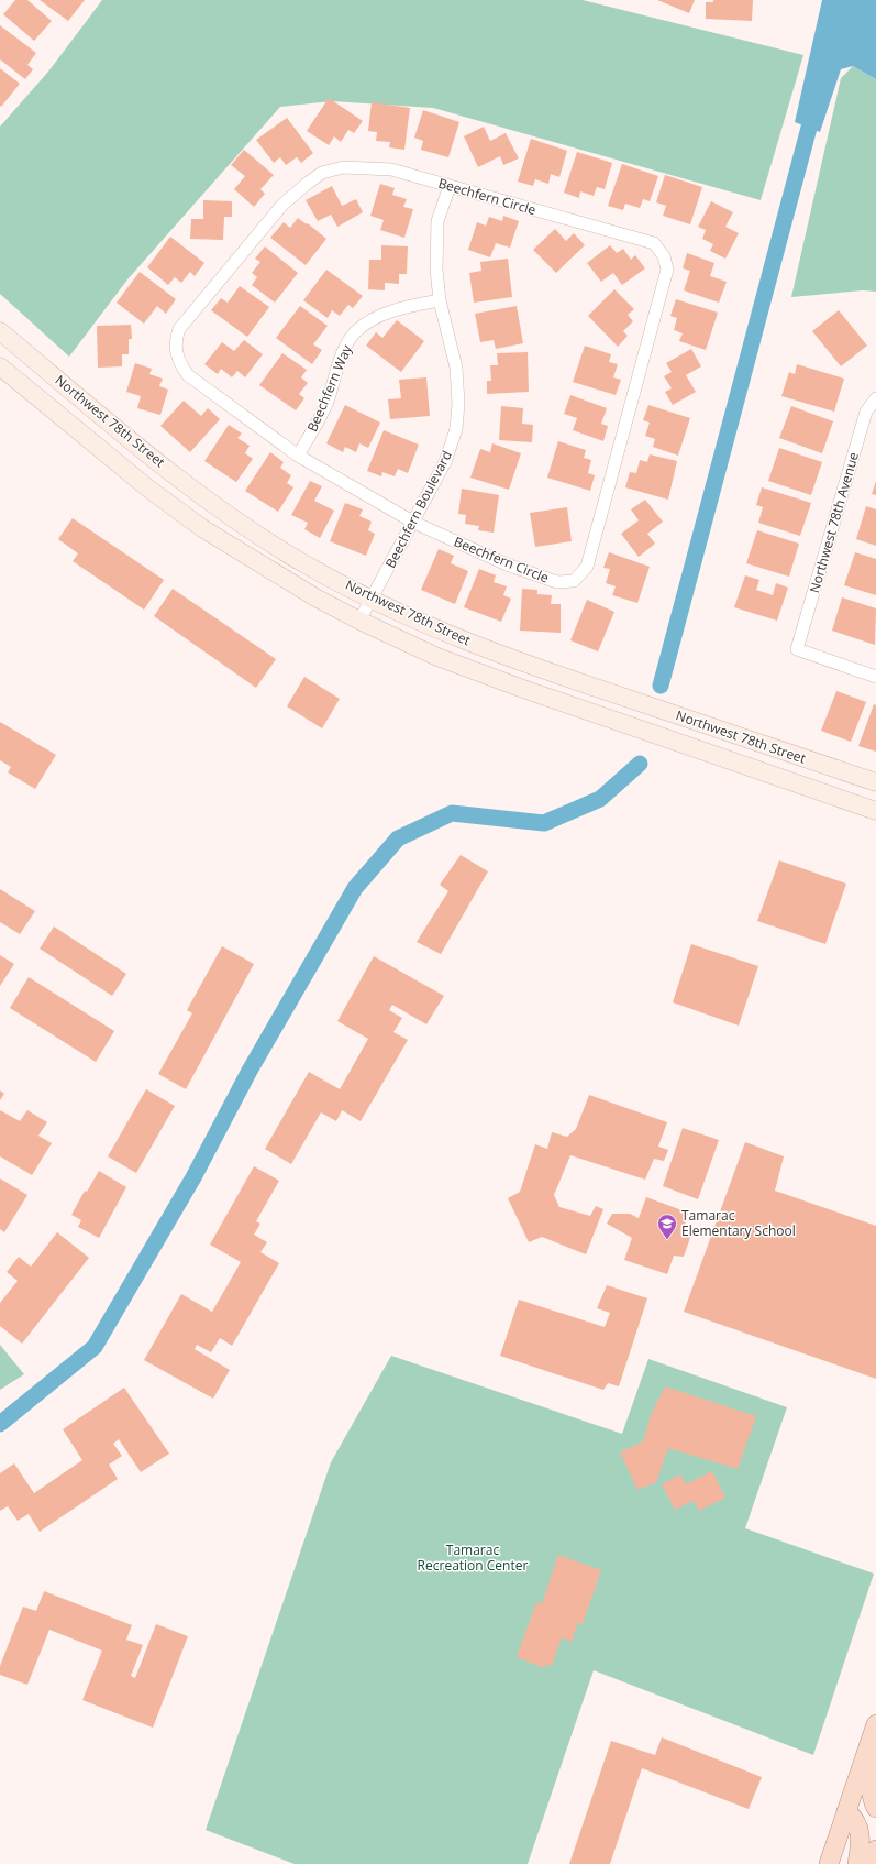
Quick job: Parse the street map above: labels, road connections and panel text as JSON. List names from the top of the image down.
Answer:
{
  "streets": {
    "street": [
      "Beechfern Circle",
      "Beechfern Way",
      "Northwest 78th Street",
      "Beechfern Boulevard",
      "Northwest 78th Avenue"
    ]
  },
  "crossings": [
    ["Beechfern Circle", "Beechfern Way"],
    ["Beechfern Circle", "Beechfern Boulevard"],
    ["Beechfern Way", "Beechfern Boulevard"],
    ["Northwest 78th Street", "Beechfern Boulevard"]
  ],
  "parks": ["Tamarac Recreation Center"],
  "places": {
    "school or university": ["Tamarac Elementary School"]
  }
}
